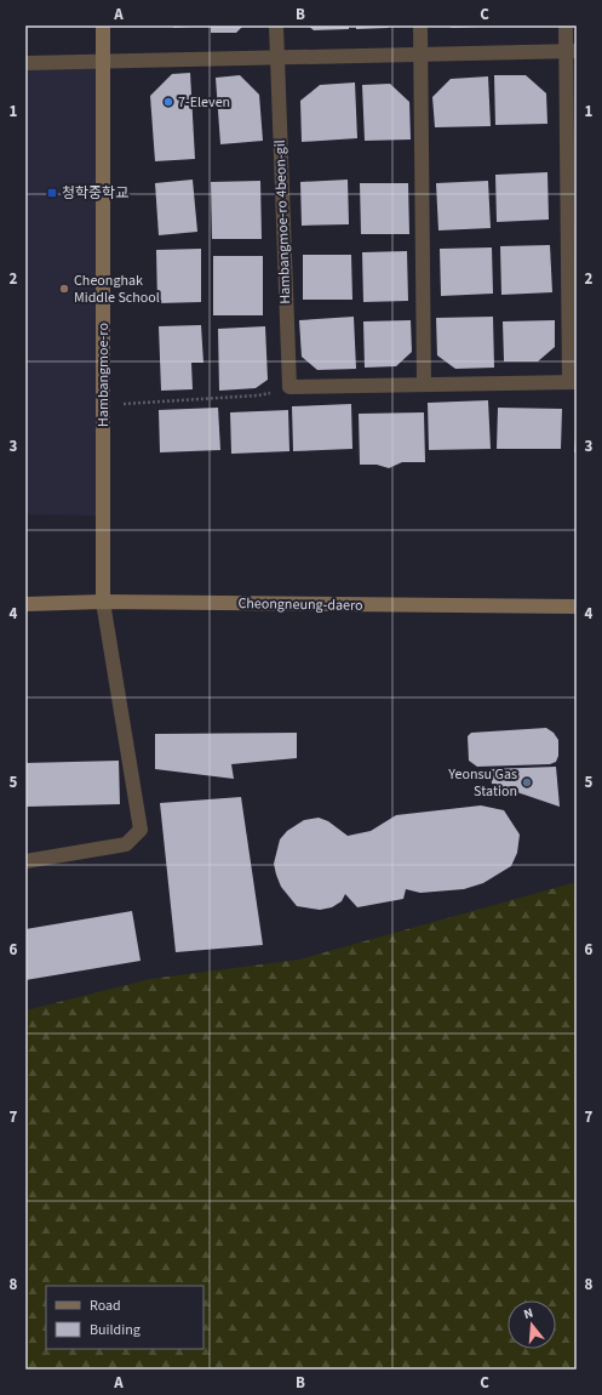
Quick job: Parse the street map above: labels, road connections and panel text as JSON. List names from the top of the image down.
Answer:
{
  "streets": {
    "main road": ["Hambangmoe-ro", "Cheongneung-daero"],
    "lane": ["Hambangmoe-ro 4beon-gil"]
  },
  "crossings": [
    ["Hambangmoe-ro", "Cheongneung-daero"]
  ],
  "places": {
    "other": ["7-Eleven", "Cheonghak Middle School", "Yeonsu Gas Station"],
    "transit": ["청학중학교"]
  },
  "legend": ["Road", "Building"],
  "north": "top",
  "grid": {
    "columns": ["A", "B", "C"],
    "rows": [
      "1",
      "2",
      "3",
      "4",
      "5",
      "6",
      "7",
      "8"
    ]
  }
}
